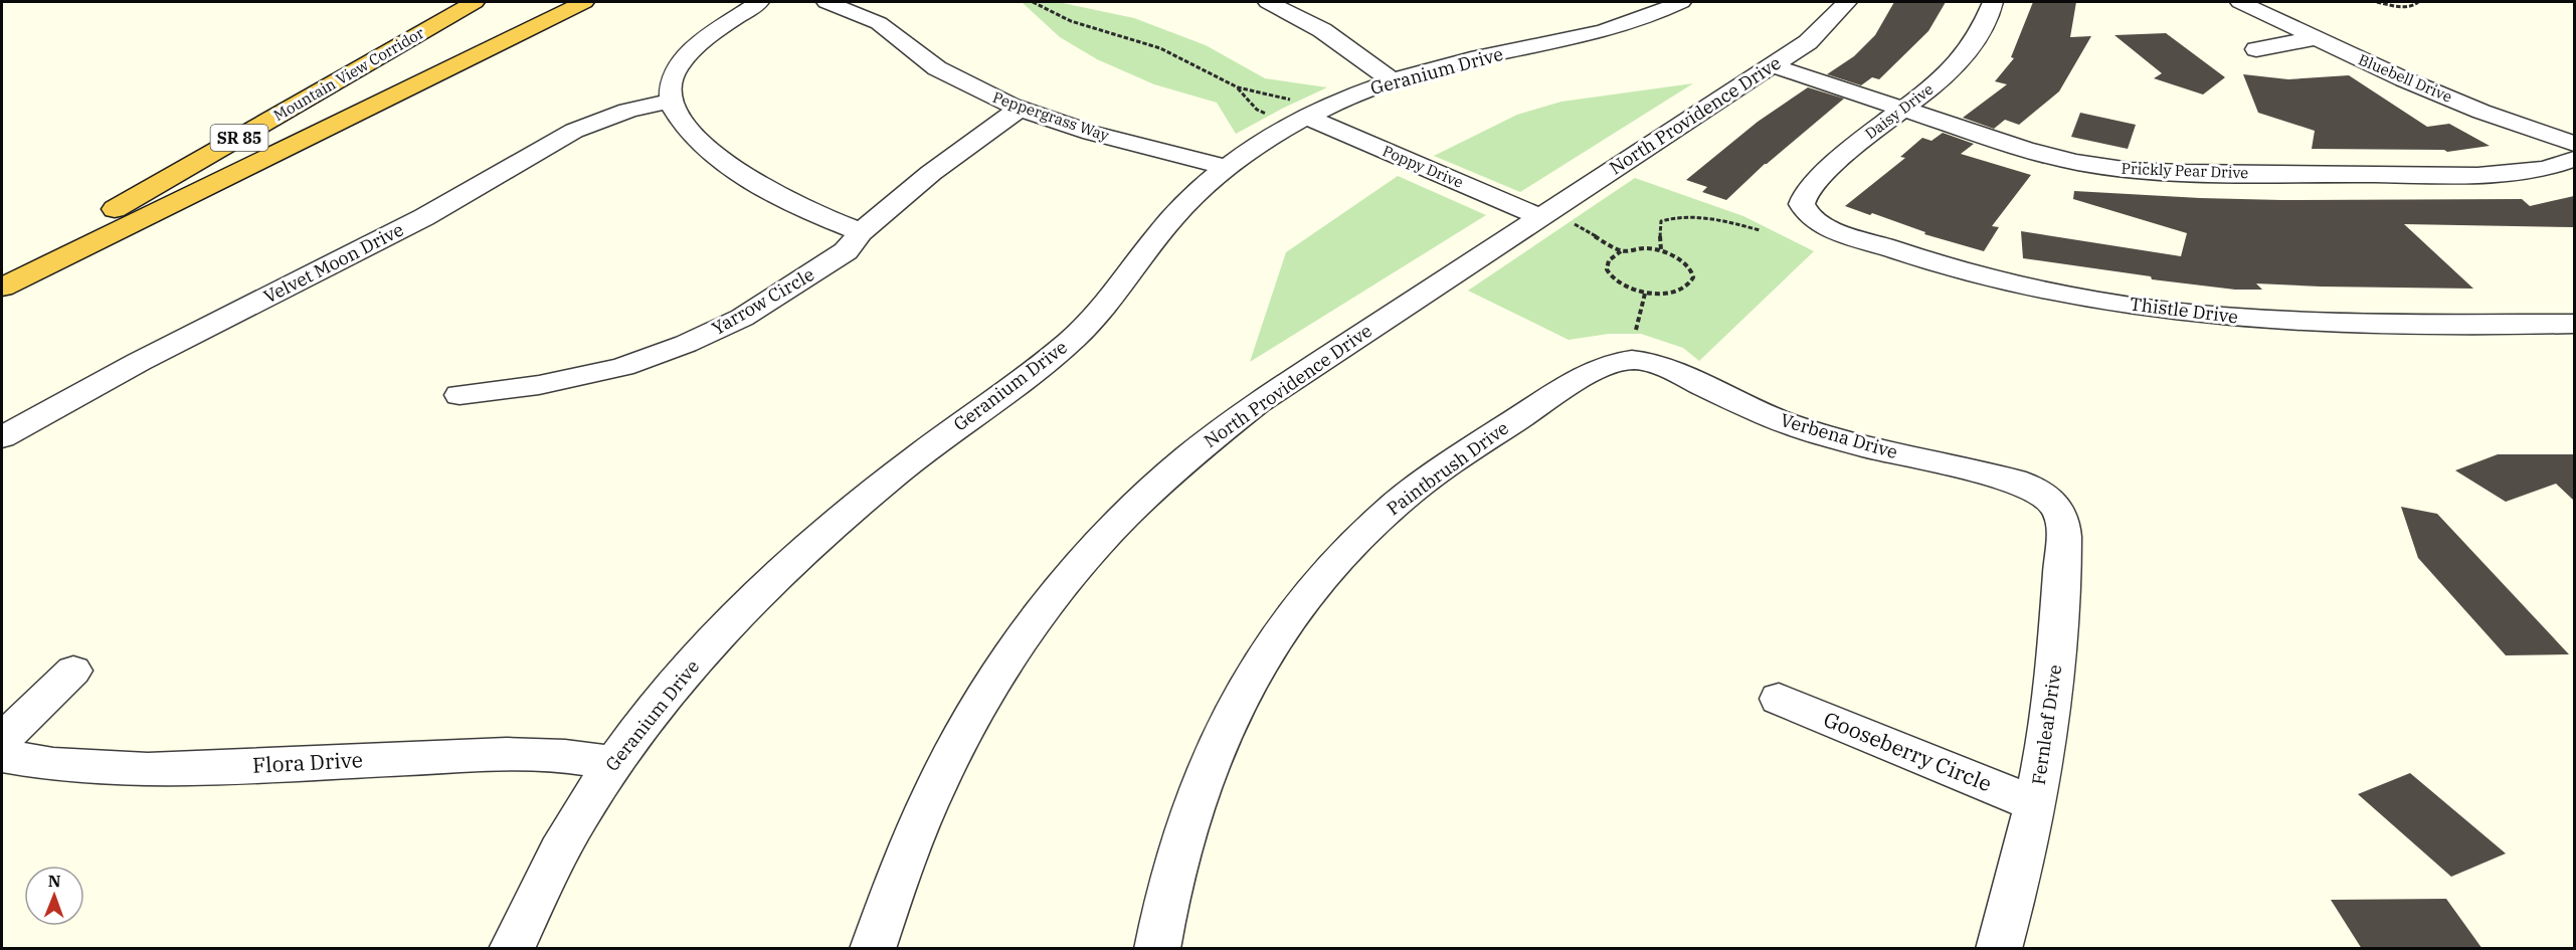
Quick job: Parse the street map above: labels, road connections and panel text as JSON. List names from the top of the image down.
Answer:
{
  "streets": {
    "highway": ["Mountain View Corridor", "SR 85"],
    "street": [
      "Geranium Drive",
      "Bluebell Drive",
      "Daisy Drive",
      "North Providence Drive",
      "Peppergrass Way",
      "Poppy Drive",
      "Prickly Pear Drive",
      "Velvet Moon Drive",
      "Yarrow Circle",
      "Thistle Drive",
      "Verbena Drive",
      "Paintbrush Drive",
      "Fernleaf Drive",
      "Gooseberry Circle",
      "Flora Drive"
    ]
  },
  "crossings": [
    ["Geranium Drive", "Peppergrass Way"],
    ["Geranium Drive", "Poppy Drive"],
    ["Geranium Drive", "Flora Drive"],
    ["Daisy Drive", "Prickly Pear Drive"],
    ["Daisy Drive", "Thistle Drive"],
    ["North Providence Drive", "Poppy Drive"],
    ["North Providence Drive", "Prickly Pear Drive"],
    ["Peppergrass Way", "Yarrow Circle"],
    ["Verbena Drive", "Paintbrush Drive"],
    ["Verbena Drive", "Fernleaf Drive"],
    ["Fernleaf Drive", "Gooseberry Circle"]
  ],
  "north": "top"
}
